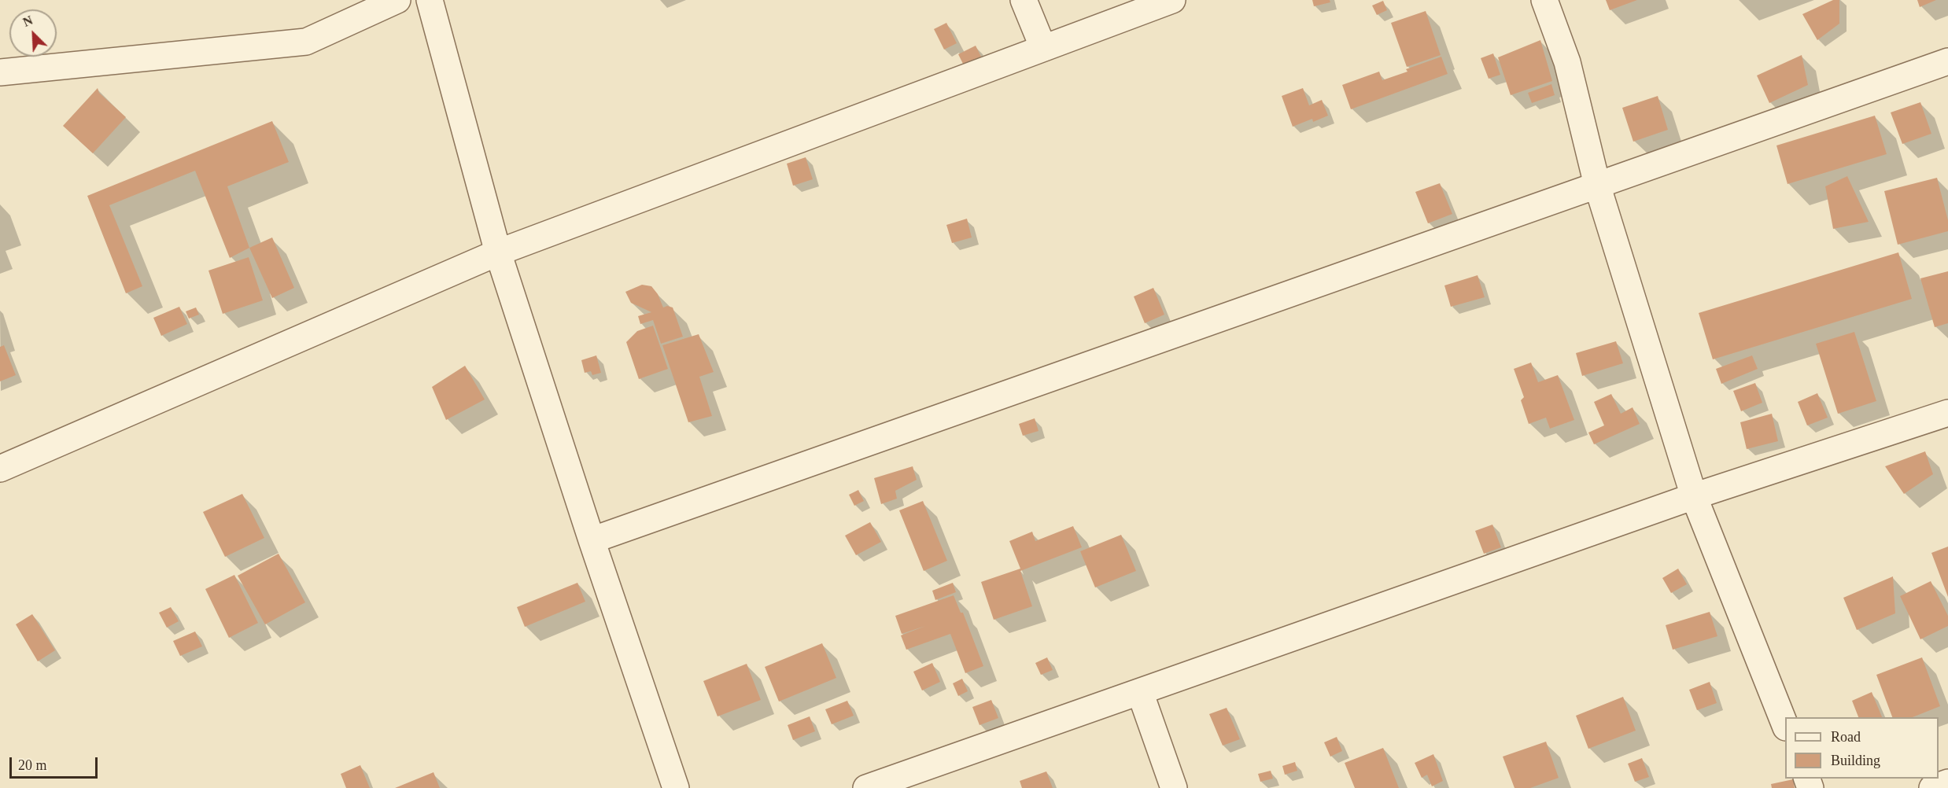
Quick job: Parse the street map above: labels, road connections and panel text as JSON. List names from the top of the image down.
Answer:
{
  "legend": ["Road", "Building"],
  "scale_bar": "20 m",
  "north": "top left"
}
